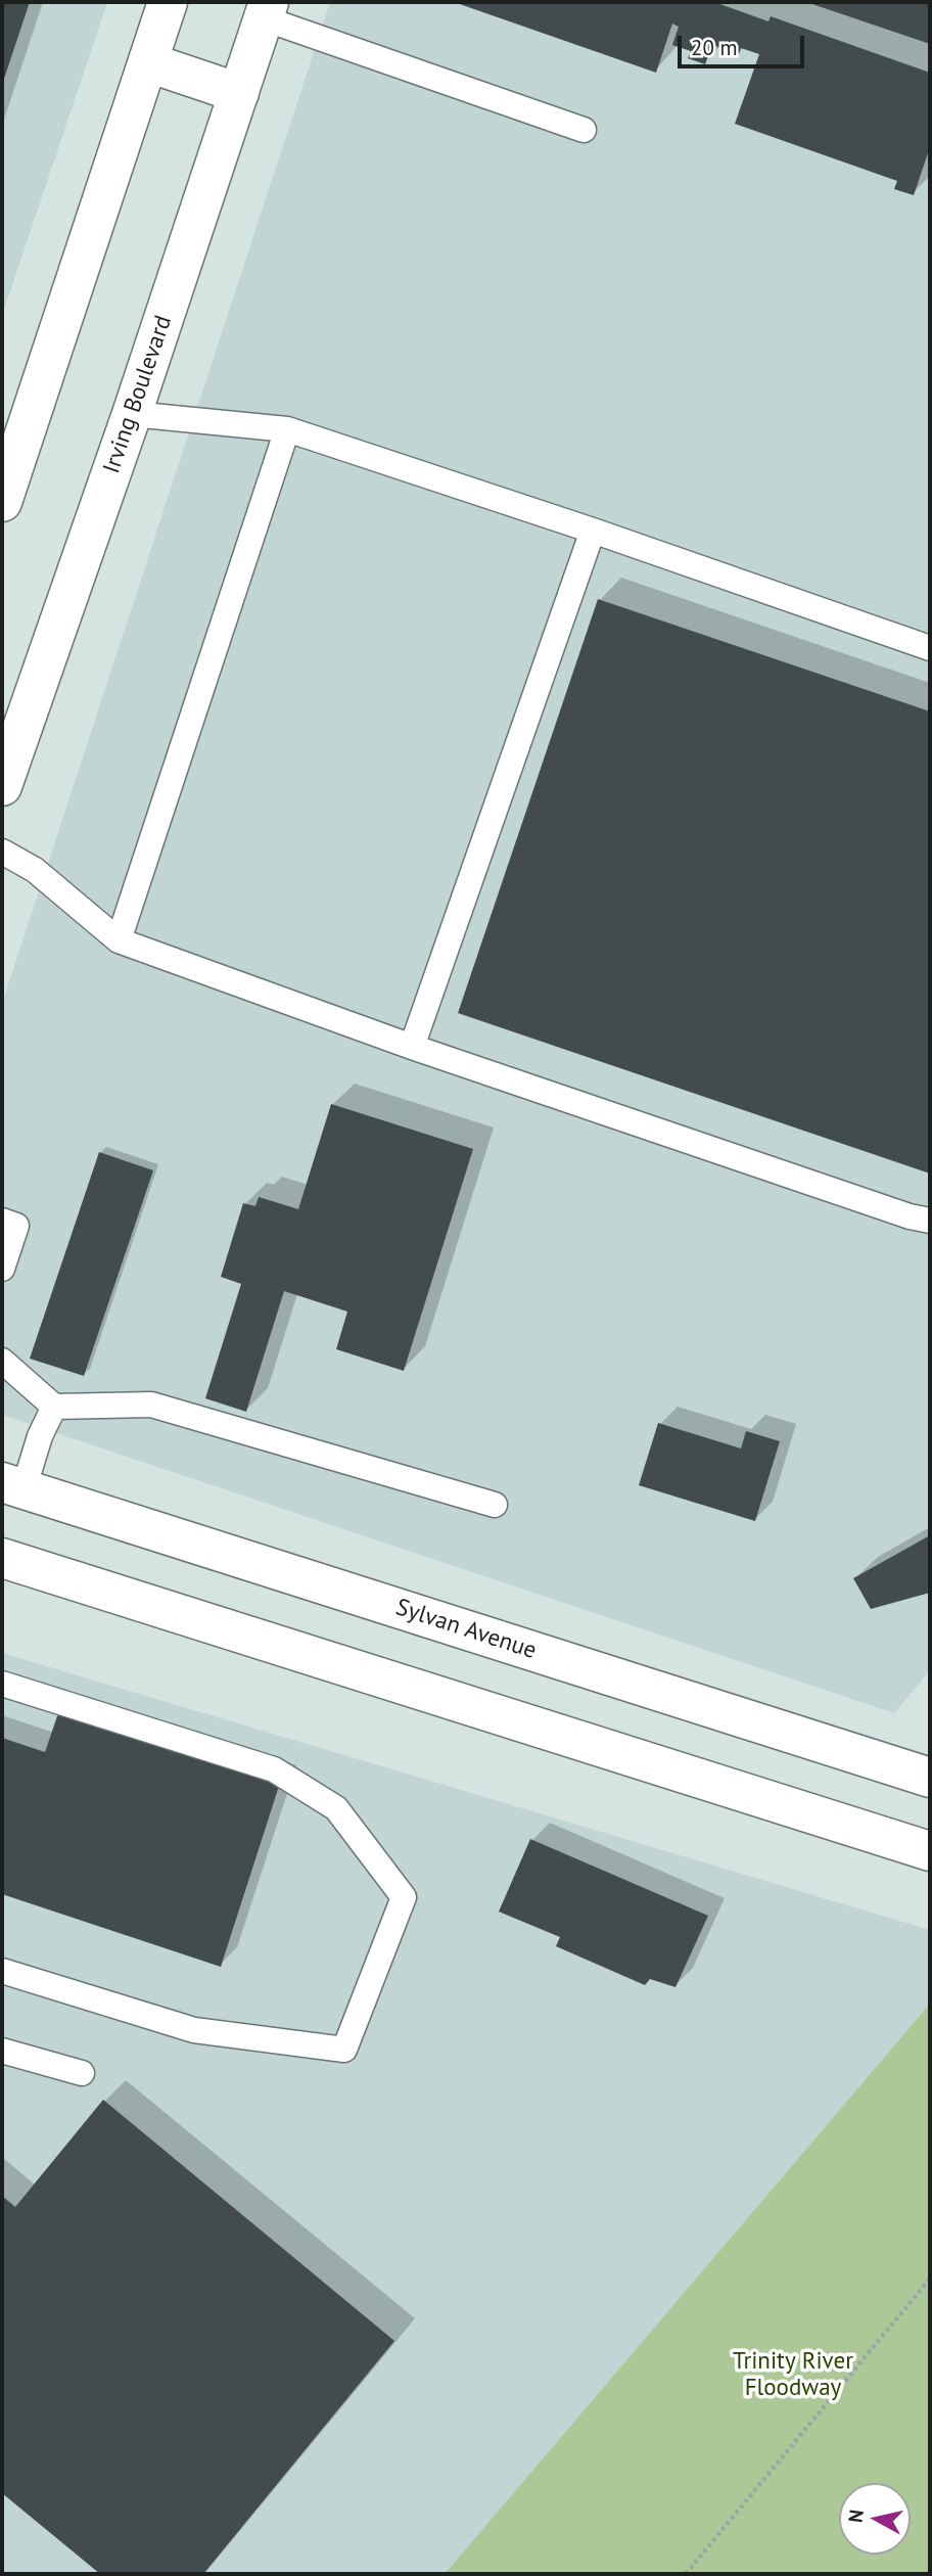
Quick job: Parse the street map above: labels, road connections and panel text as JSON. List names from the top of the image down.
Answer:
{
  "streets": {
    "main road": ["Irving Boulevard", "Sylvan Avenue"]
  },
  "parks": ["Trinity River Floodway"],
  "scale_bar": "20 m",
  "north": "left"
}
